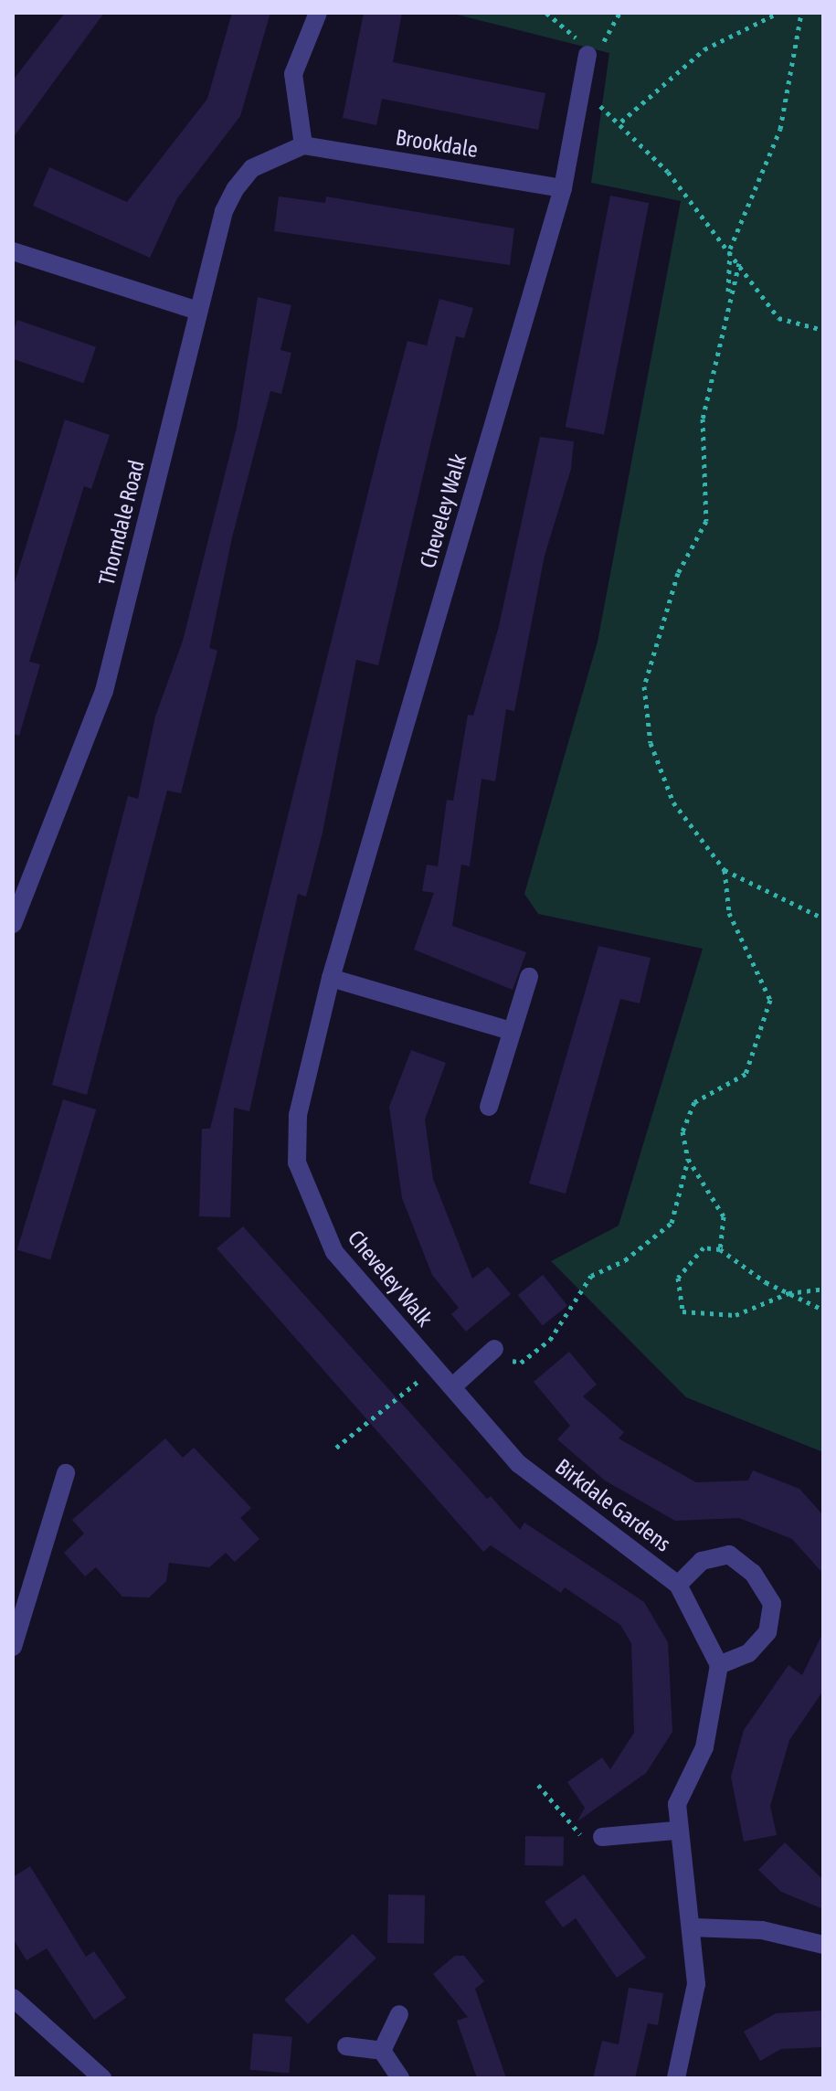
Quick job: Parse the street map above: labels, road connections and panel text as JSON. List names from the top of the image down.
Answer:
{
  "streets": {
    "street": [
      "Brookdale",
      "Cheveley Walk",
      "Thorndale Road",
      "Birkdale Gardens"
    ]
  },
  "crossings": [
    ["Brookdale", "Cheveley Walk"],
    ["Cheveley Walk", "Birkdale Gardens"]
  ]
}
